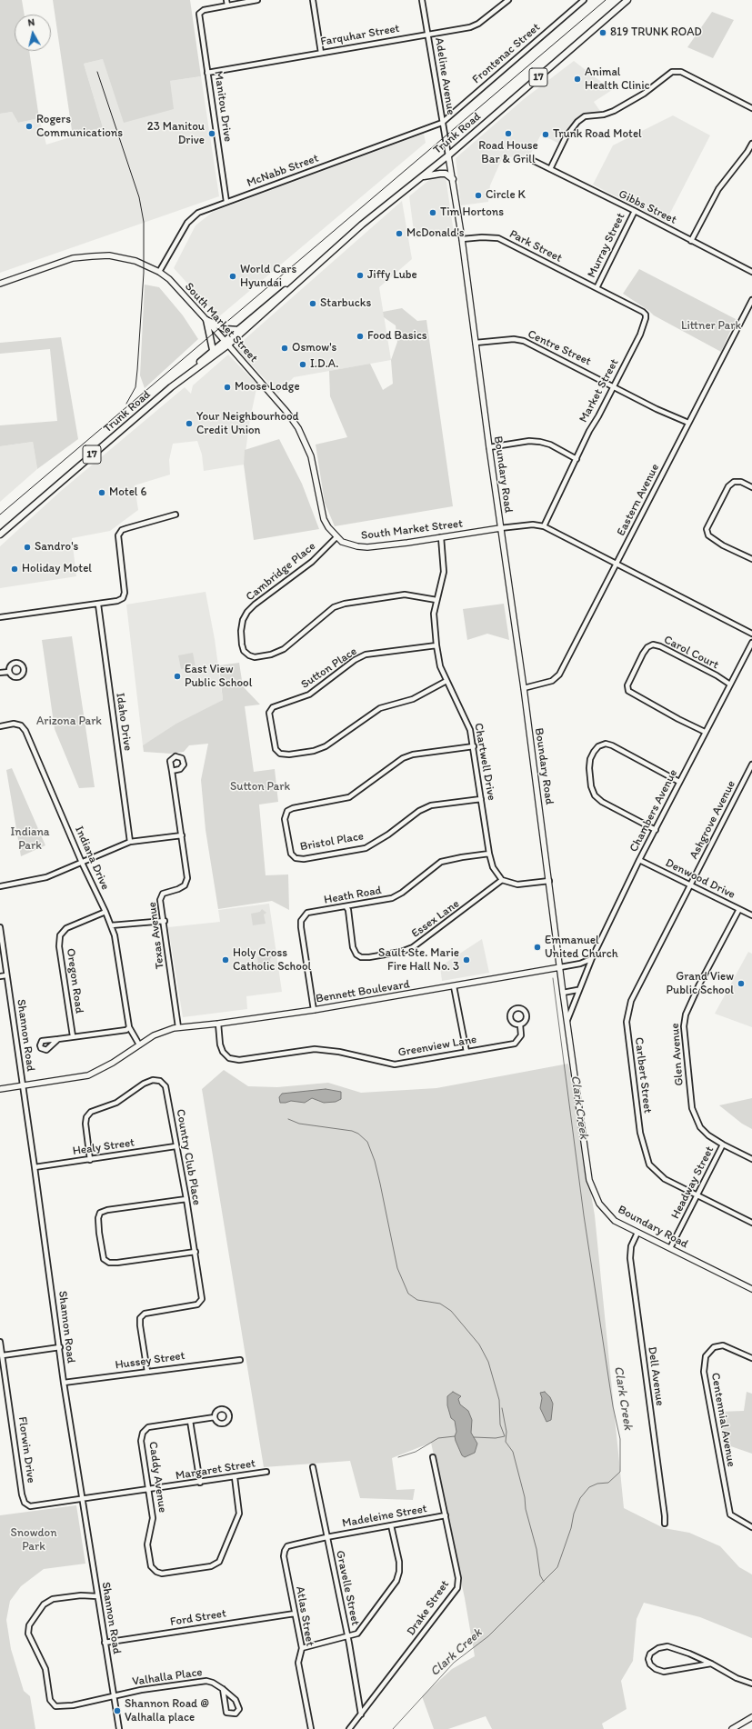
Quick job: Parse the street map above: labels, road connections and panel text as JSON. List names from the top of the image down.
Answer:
{
  "streets": {
    "highway": ["17", "Trunk Road"],
    "main road": ["South Market Street", "Boundary Road", "Bennett Boulevard"],
    "street": [
      "Farquhar Street",
      "Frontenac Street",
      "Adeline Avenue",
      "Manitou Drive",
      "McNabb Street",
      "Gibbs Street",
      "Murray Street",
      "Park Street",
      "Centre Street",
      "Market Street",
      "Eastern Avenue",
      "Cambridge Place",
      "Carol Court",
      "Sutton Place",
      "Idaho Drive",
      "Chartwell Drive",
      "Chambers Avenue",
      "Ashgrove Avenue",
      "Bristol Place",
      "Indiana Drive",
      "Denwood Drive",
      "Heath Road",
      "Essex Lane",
      "Texas Avenue",
      "Oregon Road",
      "Shannon Road",
      "Greenview Lane",
      "Glen Avenue",
      "Carlbert Street",
      "Healy Street",
      "Country Club Place",
      "Headway Street",
      "Hussey Street",
      "Dell Avenue",
      "Centennial Avenue",
      "Florwin Drive",
      "Margaret Street",
      "Caddy Avenue",
      "Madeleine Street",
      "Gravelle Street",
      "Drake Street",
      "Atlas Street",
      "Ford Street",
      "Valhalla Place"
    ]
  },
  "crossings": [
    ["Farquhar Street", "Adeline Avenue"],
    ["Farquhar Street", "Manitou Drive"],
    ["Frontenac Street", "Adeline Avenue"],
    ["Frontenac Street", "McNabb Street"],
    ["Adeline Avenue", "Trunk Road"],
    ["Adeline Avenue", "McNabb Street"],
    ["Adeline Avenue", "Boundary Road"],
    ["Manitou Drive", "McNabb Street"],
    ["Trunk Road", "South Market Street"],
    ["Trunk Road", "Boundary Road"],
    ["McNabb Street", "South Market Street"],
    ["Gibbs Street", "Murray Street"],
    ["Murray Street", "Park Street"],
    ["Murray Street", "Market Street"],
    ["Park Street", "Market Street"],
    ["Park Street", "Boundary Road"],
    ["South Market Street", "Market Street"],
    ["South Market Street", "Boundary Road"],
    ["South Market Street", "Eastern Avenue"],
    ["South Market Street", "Cambridge Place"],
    ["South Market Street", "Chartwell Drive"],
    ["Centre Street", "Market Street"],
    ["Centre Street", "Boundary Road"],
    ["Centre Street", "Eastern Avenue"],
    ["Boundary Road", "Eastern Avenue"],
    ["Boundary Road", "Chambers Avenue"],
    ["Boundary Road", "Bennett Boulevard"],
    ["Boundary Road", "Headway Street"],
    ["Boundary Road", "Dell Avenue"],
    ["Cambridge Place", "Chartwell Drive"],
    ["Carol Court", "Chambers Avenue"],
    ["Sutton Place", "Chartwell Drive"],
    ["Chartwell Drive", "Bristol Place"],
    ["Chartwell Drive", "Heath Road"],
    ["Chartwell Drive", "Essex Lane"],
    ["Chambers Avenue", "Denwood Drive"],
    ["Chambers Avenue", "Bennett Boulevard"],
    ["Ashgrove Avenue", "Denwood Drive"],
    ["Ashgrove Avenue", "Carlbert Street"],
    ["Indiana Drive", "Oregon Road"],
    ["Denwood Drive", "Glen Avenue"],
    ["Denwood Drive", "Carlbert Street"],
    ["Heath Road", "Essex Lane"],
    ["Heath Road", "Bennett Boulevard"],
    ["Texas Avenue", "Bennett Boulevard"],
    ["Bennett Boulevard", "Shannon Road"],
    ["Bennett Boulevard", "Greenview Lane"],
    ["Shannon Road", "Healy Street"],
    ["Shannon Road", "Hussey Street"],
    ["Shannon Road", "Florwin Drive"],
    ["Shannon Road", "Margaret Street"],
    ["Shannon Road", "Ford Street"],
    ["Shannon Road", "Valhalla Place"],
    ["Glen Avenue", "Headway Street"],
    ["Carlbert Street", "Headway Street"],
    ["Healy Street", "Country Club Place"],
    ["Country Club Place", "Hussey Street"],
    ["Florwin Drive", "Margaret Street"],
    ["Margaret Street", "Caddy Avenue"],
    ["Madeleine Street", "Gravelle Street"],
    ["Madeleine Street", "Drake Street"],
    ["Madeleine Street", "Atlas Street"],
    ["Gravelle Street", "Drake Street"],
    ["Gravelle Street", "Atlas Street"],
    ["Atlas Street", "Ford Street"]
  ],
  "water": ["Clark Creek"],
  "parks": [
    "Littner Park",
    "Arizona Park",
    "Sutton Park",
    "Indiana Park",
    "Snowdon Park"
  ],
  "places": [
    "819 TRUNK ROAD",
    "Animal Health Clinic",
    "Rogers Communications",
    "23 Manitou Drive",
    "Road House Bar & Grill",
    "Trunk Road Motel",
    "Circle K",
    "Tim Hortons",
    "McDonald's",
    "Jiffy Lube",
    "World Cars Hyundai",
    "Starbucks",
    "Food Basics",
    "Osmow's",
    "I.D.A.",
    "Moose Lodge",
    "Your Neighbourhood Credit Union",
    "Motel 6",
    "Sandro's",
    "Holiday Motel",
    "East View Public School",
    "Emmanuel United Church",
    "Holy Cross Catholic School",
    "Sault Ste. Marie Fire Hall No. 3",
    "Grand View Public School",
    "Shannon Road @ Valhalla place"
  ],
  "north": "top"
}
